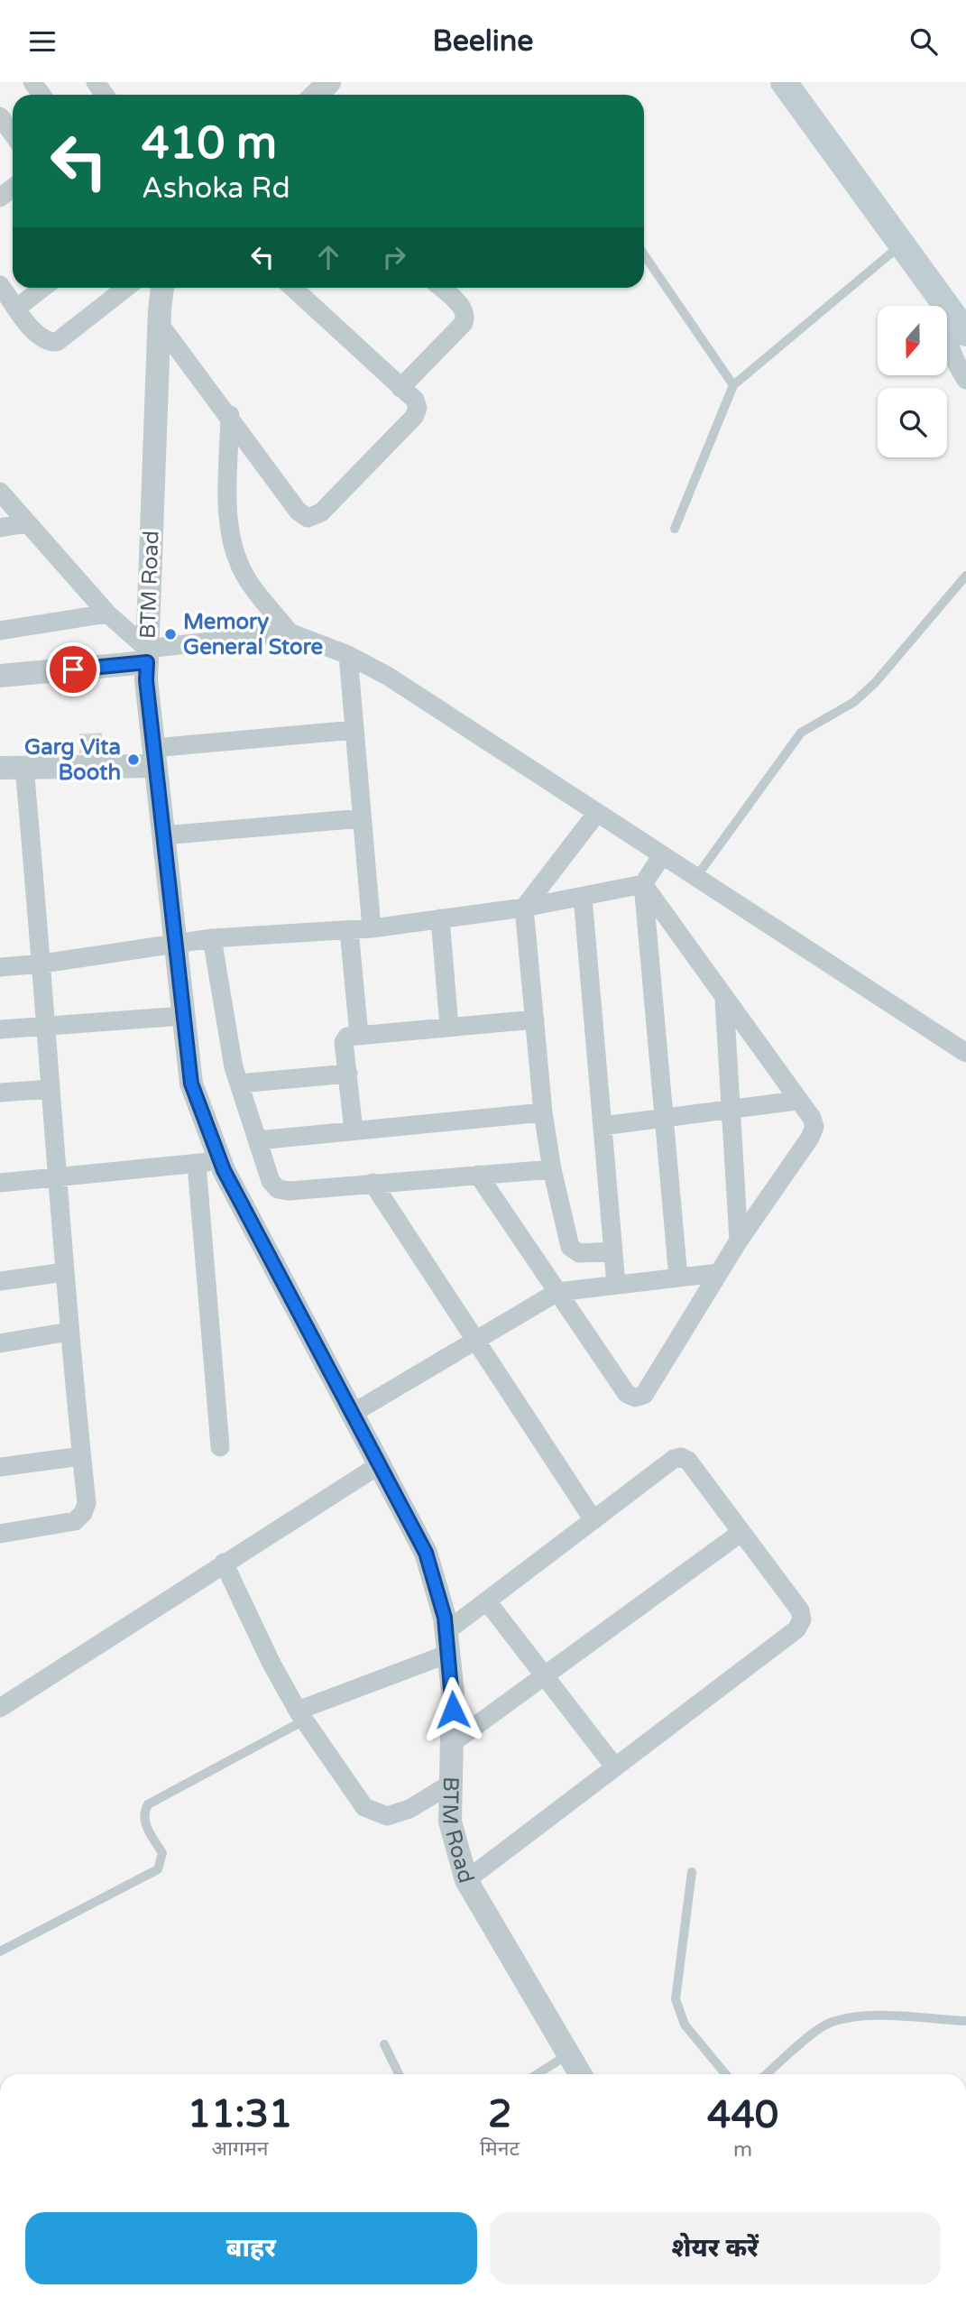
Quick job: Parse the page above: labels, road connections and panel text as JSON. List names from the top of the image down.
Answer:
{
  "streets": {
    "street": ["BTM Road"]
  },
  "places": ["Memory General Store", "Garg Vita Booth"],
  "north": "bottom",
  "page": {
    "header": "Beeline",
    "turn": ["410 m", "Ashoka Rd"],
    "eta": [
      "11:31",
      "आगमन",
      "2",
      "मिनट",
      "440",
      "m"
    ],
    "buttons": ["बाहर", "शेयर करें"]
  }
}
